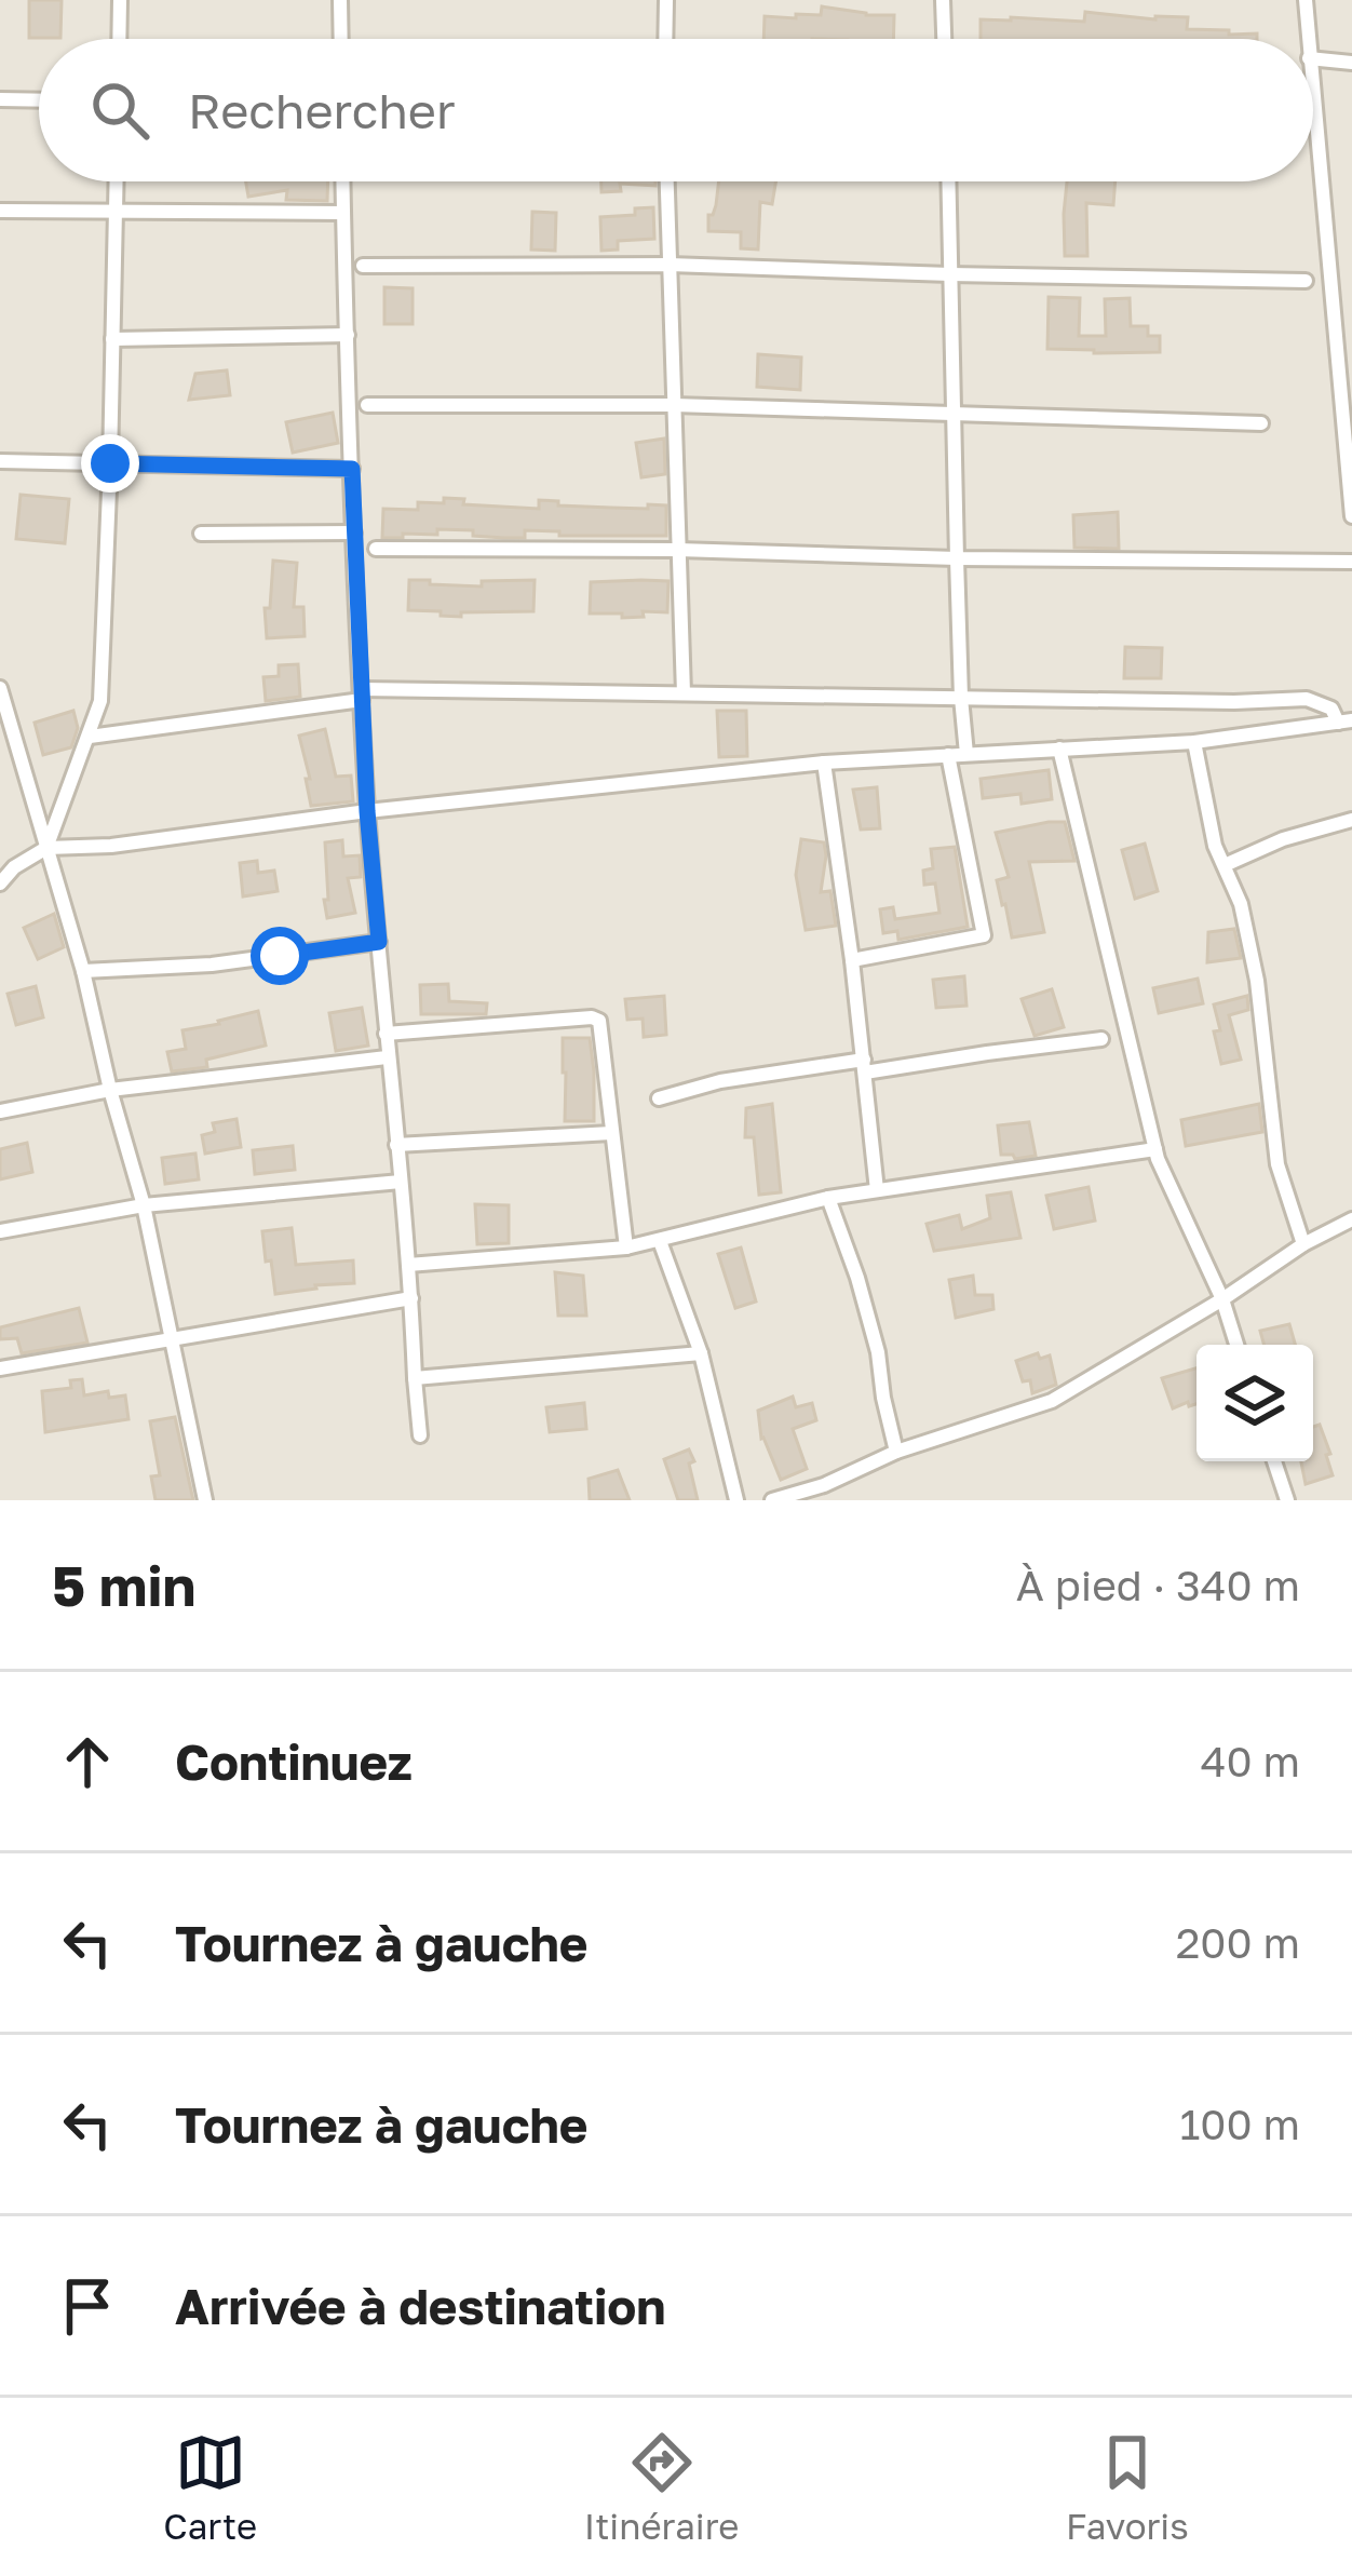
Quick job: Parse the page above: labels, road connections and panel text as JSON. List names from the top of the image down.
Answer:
{
  "page": {
    "search": "Rechercher",
    "heading": ["5 min", "À pied · 340 m"],
    "list": [
      ["Continuez", "40 m"],
      ["Tournez à gauche", "200 m"],
      ["Tournez à gauche", "100 m"],
      "Arrivée à destination"
    ],
    "nav": ["Carte", "Itinéraire", "Favoris"]
  }
}
